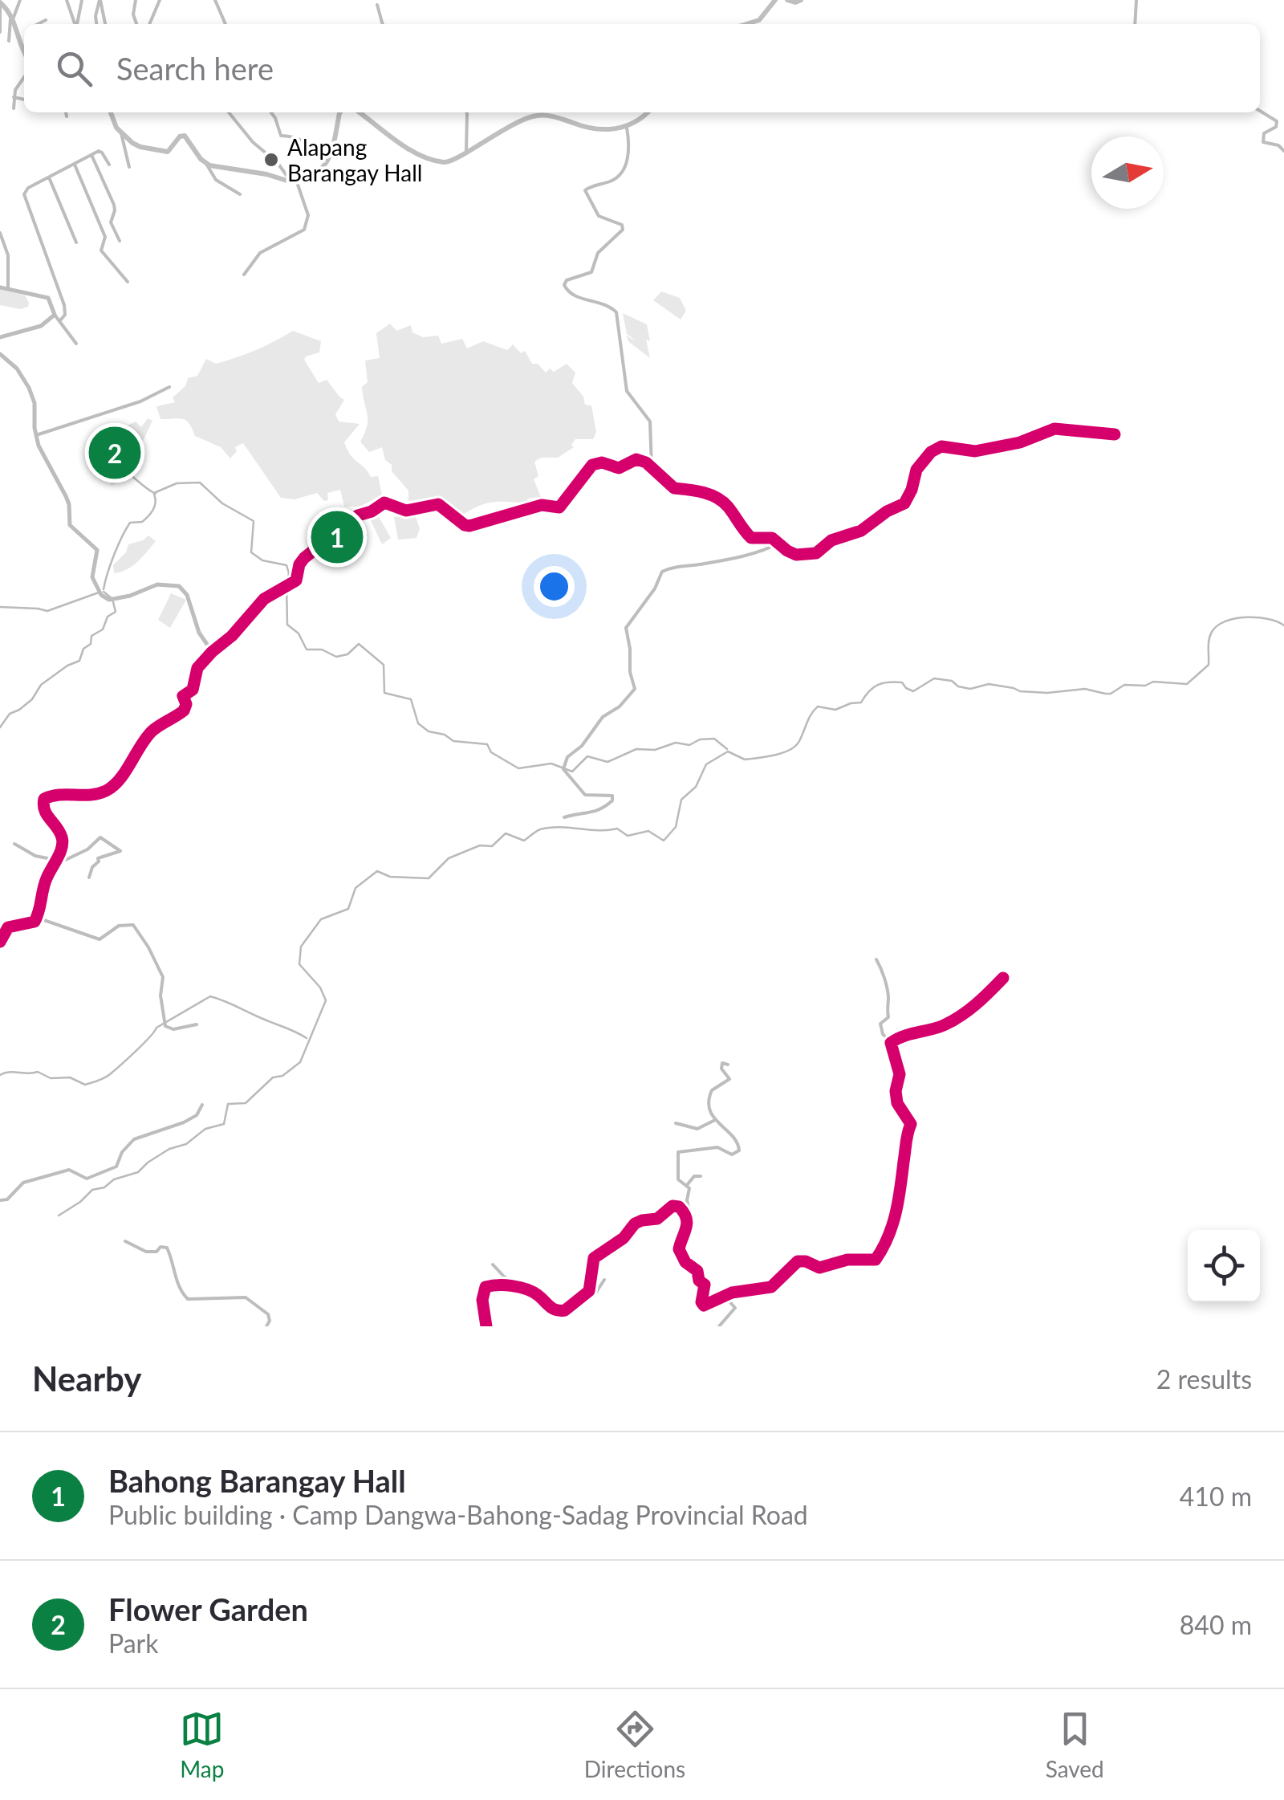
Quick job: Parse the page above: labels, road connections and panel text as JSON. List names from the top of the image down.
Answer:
{
  "places": ["Alapang Barangay Hall"],
  "north": "right",
  "page": {
    "search": "Search here",
    "pins": ["2", "1"],
    "heading": ["Nearby", "2 results"],
    "list": [
      {
        "mark": "1",
        "name": "Bahong Barangay Hall",
        "note": "Public building · Camp Dangwa-Bahong-Sadag Provincial Road",
        "value": "410 m"
      },
      {
        "mark": "2",
        "name": "Flower Garden",
        "note": "Park",
        "value": "840 m"
      }
    ],
    "nav": ["Map", "Directions", "Saved"]
  }
}
